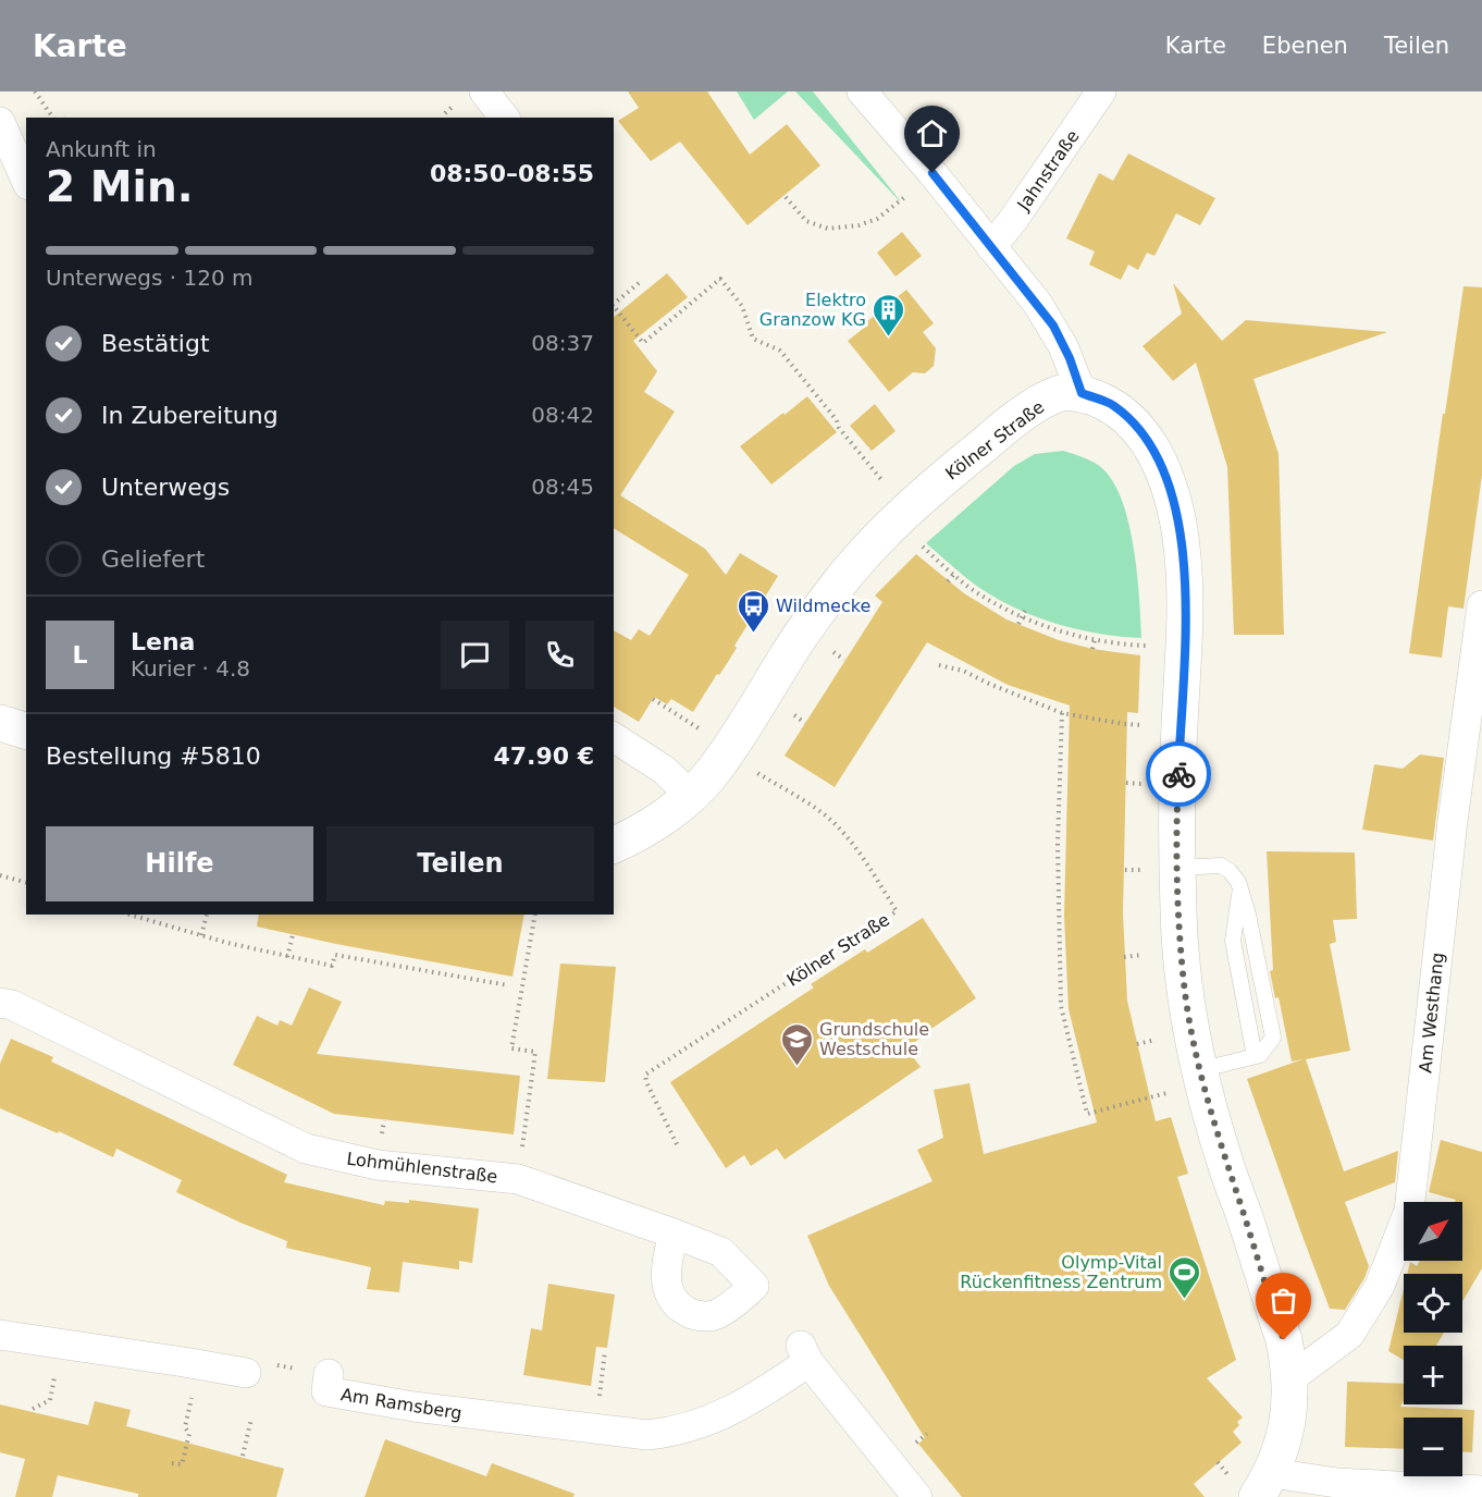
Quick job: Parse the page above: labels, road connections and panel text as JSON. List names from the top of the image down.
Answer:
{
  "streets": {
    "main road": ["Kölner Straße"],
    "street": [
      "Jahnstraße",
      "Am Westhang",
      "Lohmühlenstraße",
      "Am Ramsberg"
    ]
  },
  "places": {
    "building": ["Elektro Granzow KG"],
    "bus stop": ["Wildmecke"],
    "school or university": ["Grundschule Westschule"],
    "sports": ["Olymp-Vital Rückenfitness Zentrum"]
  },
  "north": "top right",
  "page": {
    "header": "Karte",
    "nav": ["Karte", "Ebenen", "Teilen"],
    "heading": ["2 Min.", "Ankunft in", "08:50–08:55"],
    "panel": [
      "Lena",
      "Kurier · 4.8",
      "Bestellung #5810",
      "47.90 €"
    ],
    "bar": "Unterwegs · 120 m",
    "list": [
      ["Bestätigt", "08:37"],
      ["In Zubereitung", "08:42"],
      ["Unterwegs", "08:45"],
      "Geliefert"
    ],
    "round": "L",
    "buttons": ["Hilfe", "Teilen"],
    "map_buttons": ["+", "−"]
  }
}
